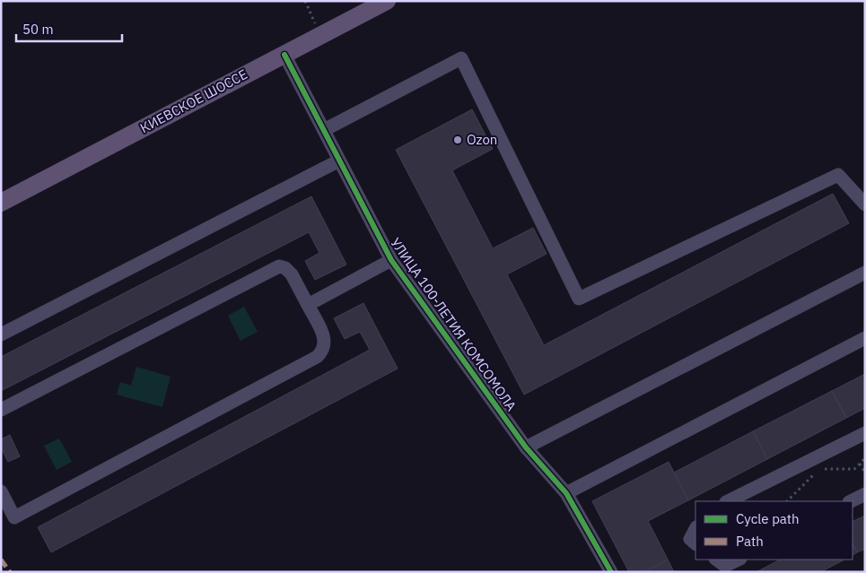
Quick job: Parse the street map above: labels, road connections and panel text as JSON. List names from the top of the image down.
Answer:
{
  "streets": {
    "main road": ["КИЕВСКОЕ ШОССЕ"],
    "street": ["УЛИЦА 100-ЛЕТИЯ КОМСОМОЛА"]
  },
  "crossings": [
    ["КИЕВСКОЕ ШОССЕ", "УЛИЦА 100-ЛЕТИЯ КОМСОМОЛА"]
  ],
  "places": ["Ozon"],
  "legend": ["Cycle path", "Path"],
  "scale_bar": "50 m"
}
